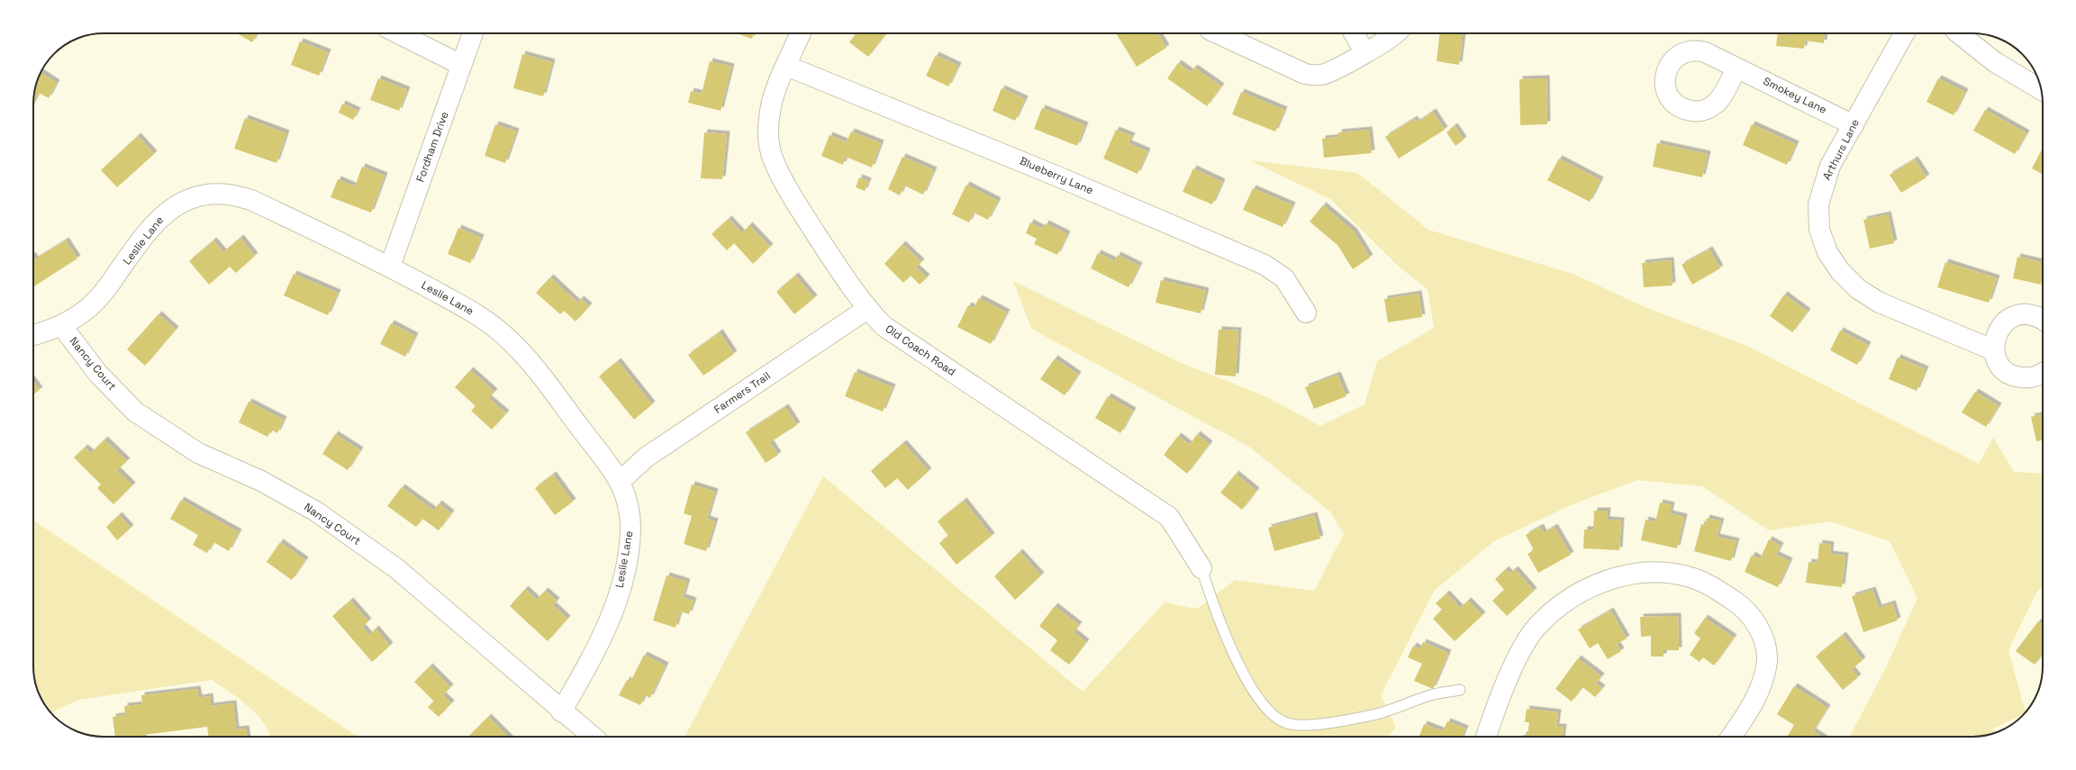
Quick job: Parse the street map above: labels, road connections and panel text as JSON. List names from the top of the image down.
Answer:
{
  "streets": {
    "street": [
      "Smokey Lane",
      "Fordham Drive",
      "Arthurs Lane",
      "Blueberry Lane",
      "Leslie Lane",
      "Old Coach Road",
      "Nancy Court",
      "Farmers Trail"
    ]
  },
  "crossings": [
    ["Smokey Lane", "Arthurs Lane"],
    ["Fordham Drive", "Leslie Lane"],
    ["Blueberry Lane", "Old Coach Road"],
    ["Leslie Lane", "Nancy Court"],
    ["Leslie Lane", "Farmers Trail"],
    ["Old Coach Road", "Farmers Trail"]
  ]
}
